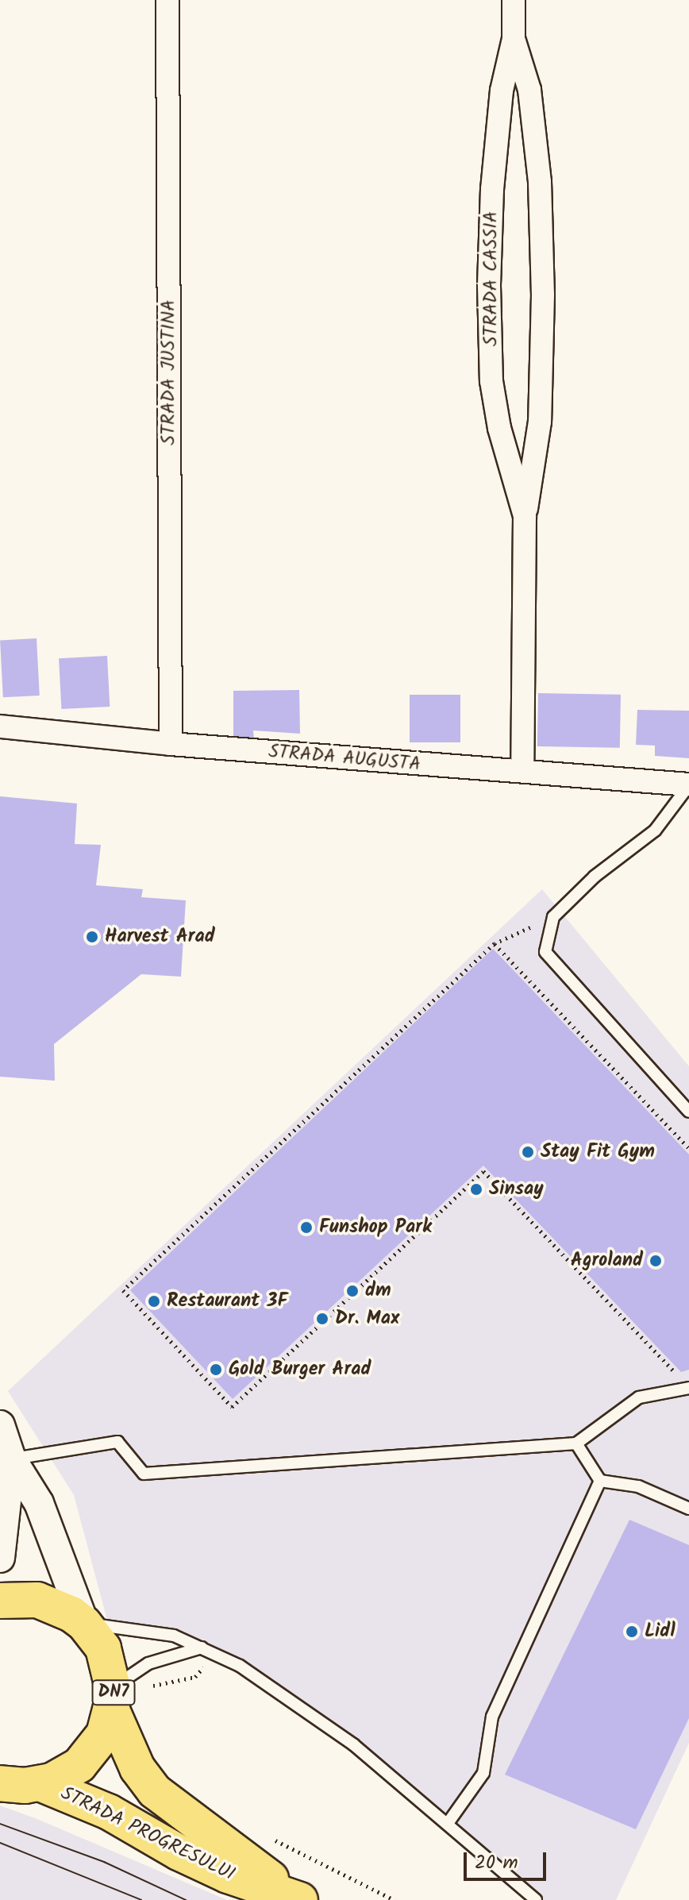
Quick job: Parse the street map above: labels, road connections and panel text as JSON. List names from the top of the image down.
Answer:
{
  "streets": {
    "main road": ["DN7", "STRADA PROGRESULUI"],
    "street": ["STRADA CASSIA", "STRADA JUSTINA", "STRADA AUGUSTA"]
  },
  "crossings": [
    ["STRADA CASSIA", "STRADA AUGUSTA"],
    ["STRADA JUSTINA", "STRADA AUGUSTA"],
    ["DN7", "STRADA PROGRESULUI"]
  ],
  "places": [
    "Harvest Arad",
    "Stay Fit Gym",
    "Sinsay",
    "Funshop Park",
    "Agroland",
    "dm",
    "Restaurant 3F",
    "Dr. Max",
    "Gold Burger Arad",
    "Lidl"
  ],
  "scale_bar": "20 m"
}
